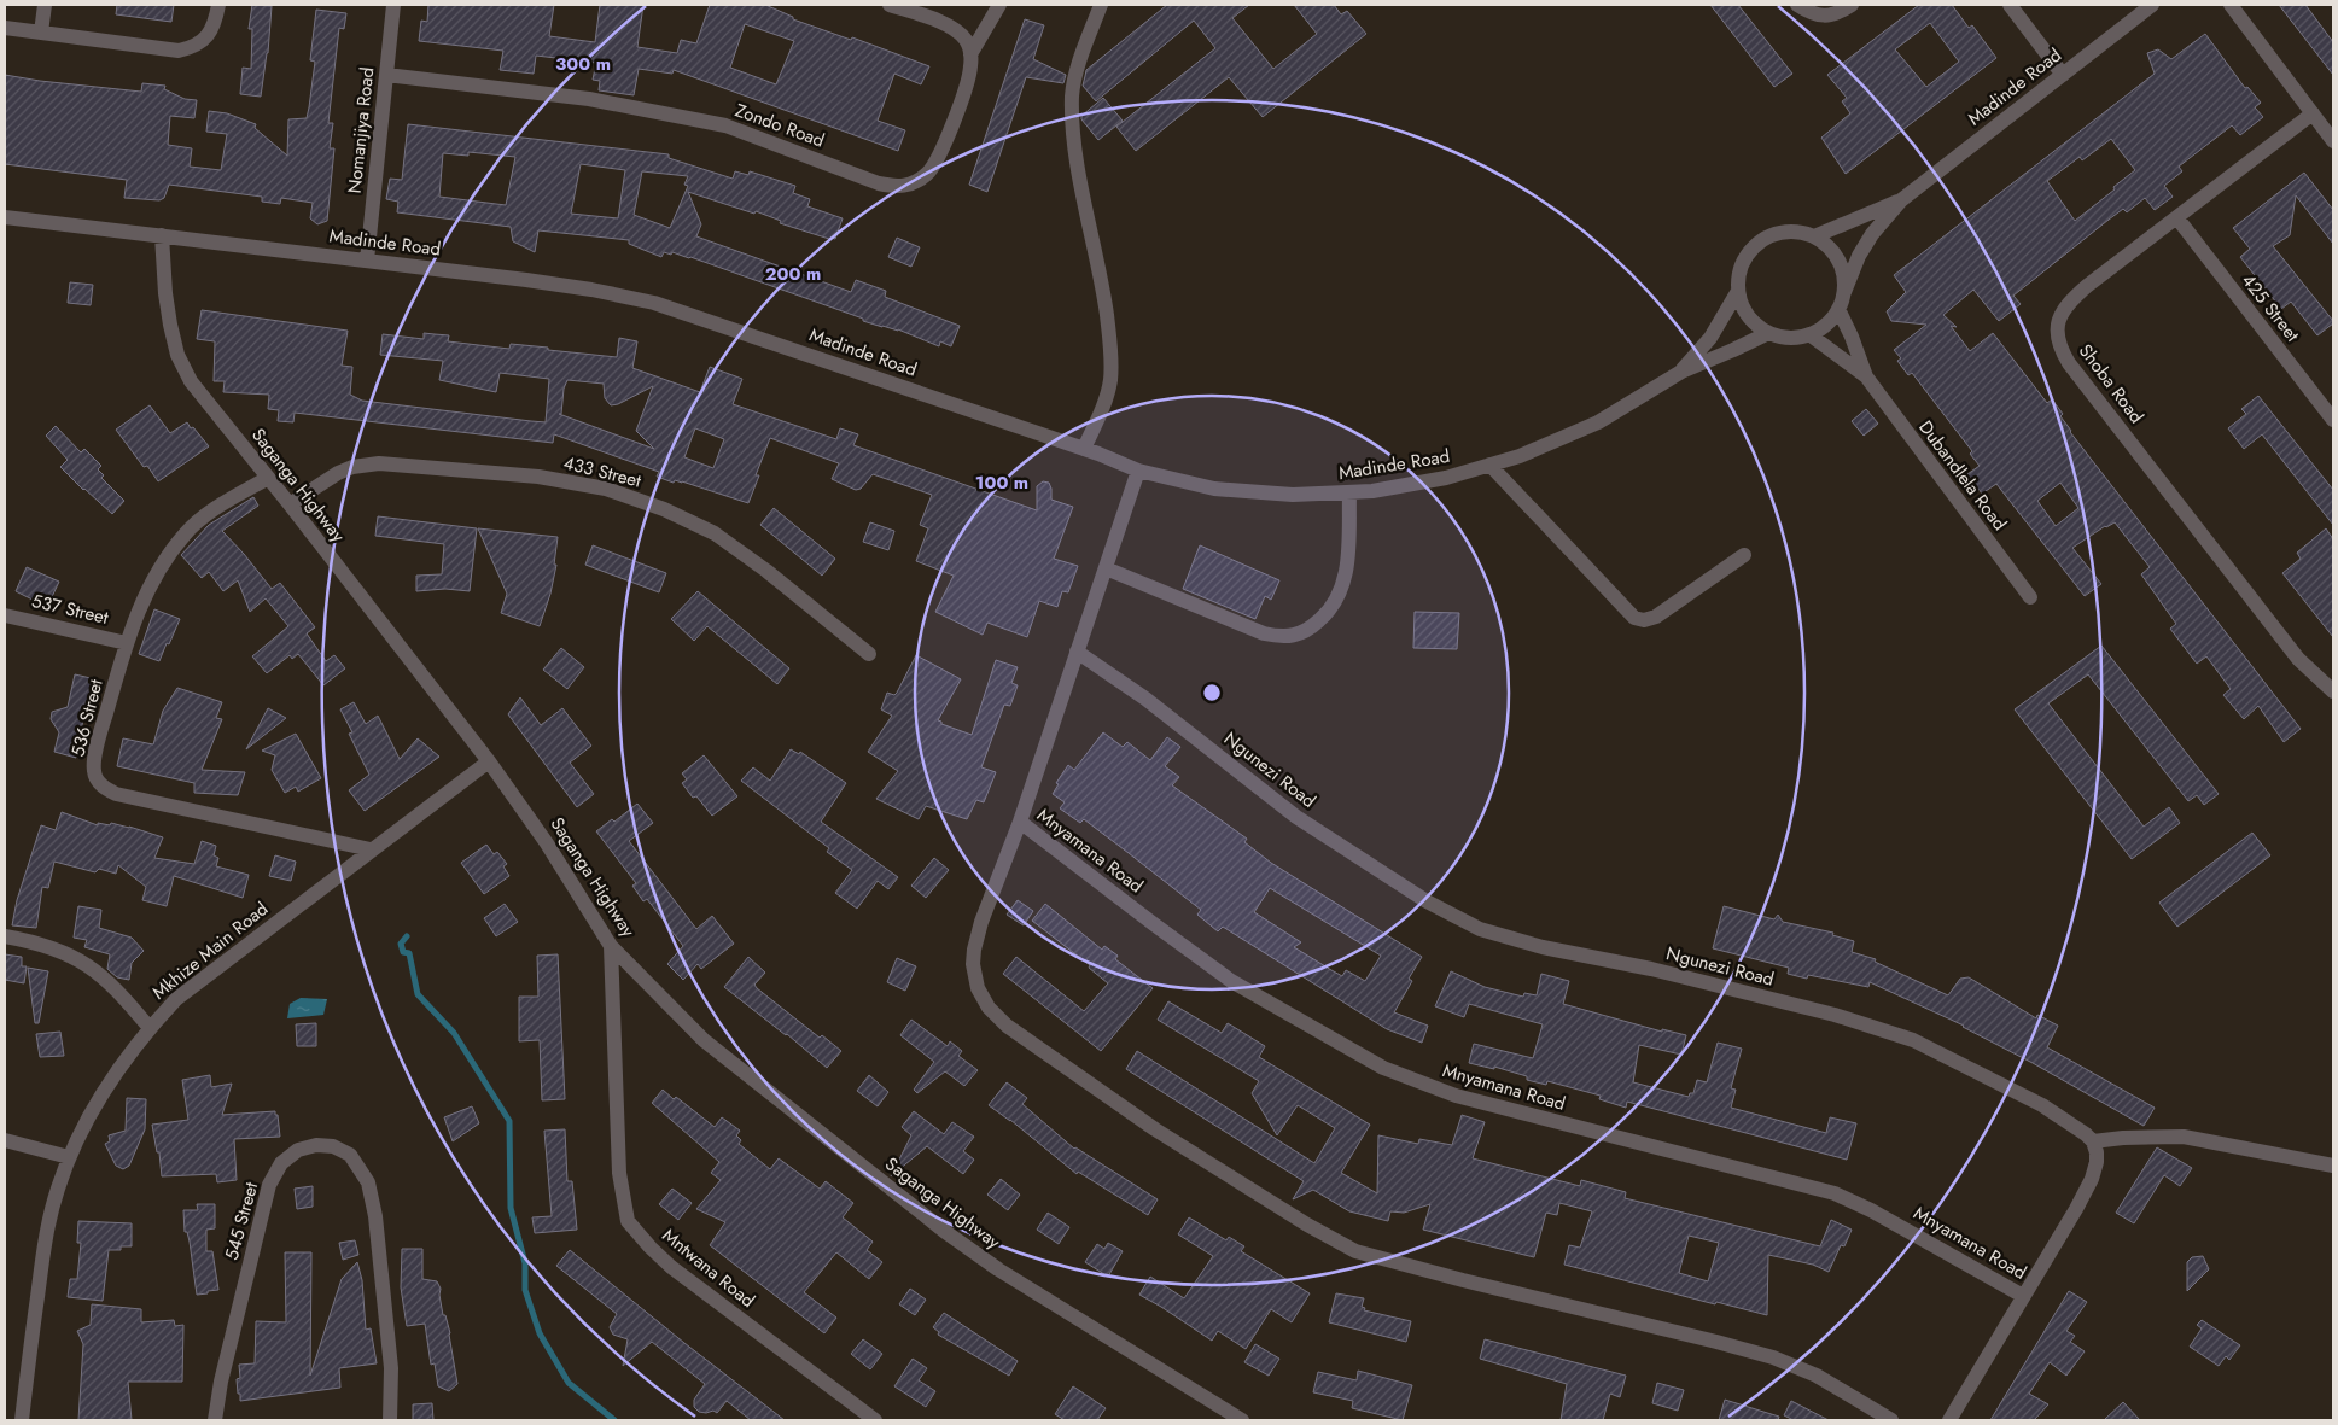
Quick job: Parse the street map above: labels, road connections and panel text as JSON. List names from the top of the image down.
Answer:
{
  "streets": {
    "street": [
      "Madinde Road",
      "Zondo Road",
      "Nomanjiya Road",
      "425 Street",
      "Shoba Road",
      "433 Street",
      "Dubandlela Road",
      "Saganga Highway",
      "537 Street",
      "536 Street",
      "Ngunezi Road",
      "Mnyamana Road",
      "Mkhize Main Road",
      "545 Street",
      "Mntwana Road"
    ]
  },
  "crossings": [
    ["Madinde Road", "Nomanjiya Road"],
    ["Madinde Road", "Dubandlela Road"],
    ["Madinde Road", "Saganga Highway"],
    ["Zondo Road", "Nomanjiya Road"],
    ["425 Street", "Shoba Road"],
    ["433 Street", "Saganga Highway"],
    ["Saganga Highway", "536 Street"],
    ["Saganga Highway", "Mkhize Main Road"],
    ["Saganga Highway", "Mntwana Road"],
    ["537 Street", "536 Street"],
    ["536 Street", "Mkhize Main Road"]
  ],
  "rings": ["300 m", "200 m", "100 m"]
}
